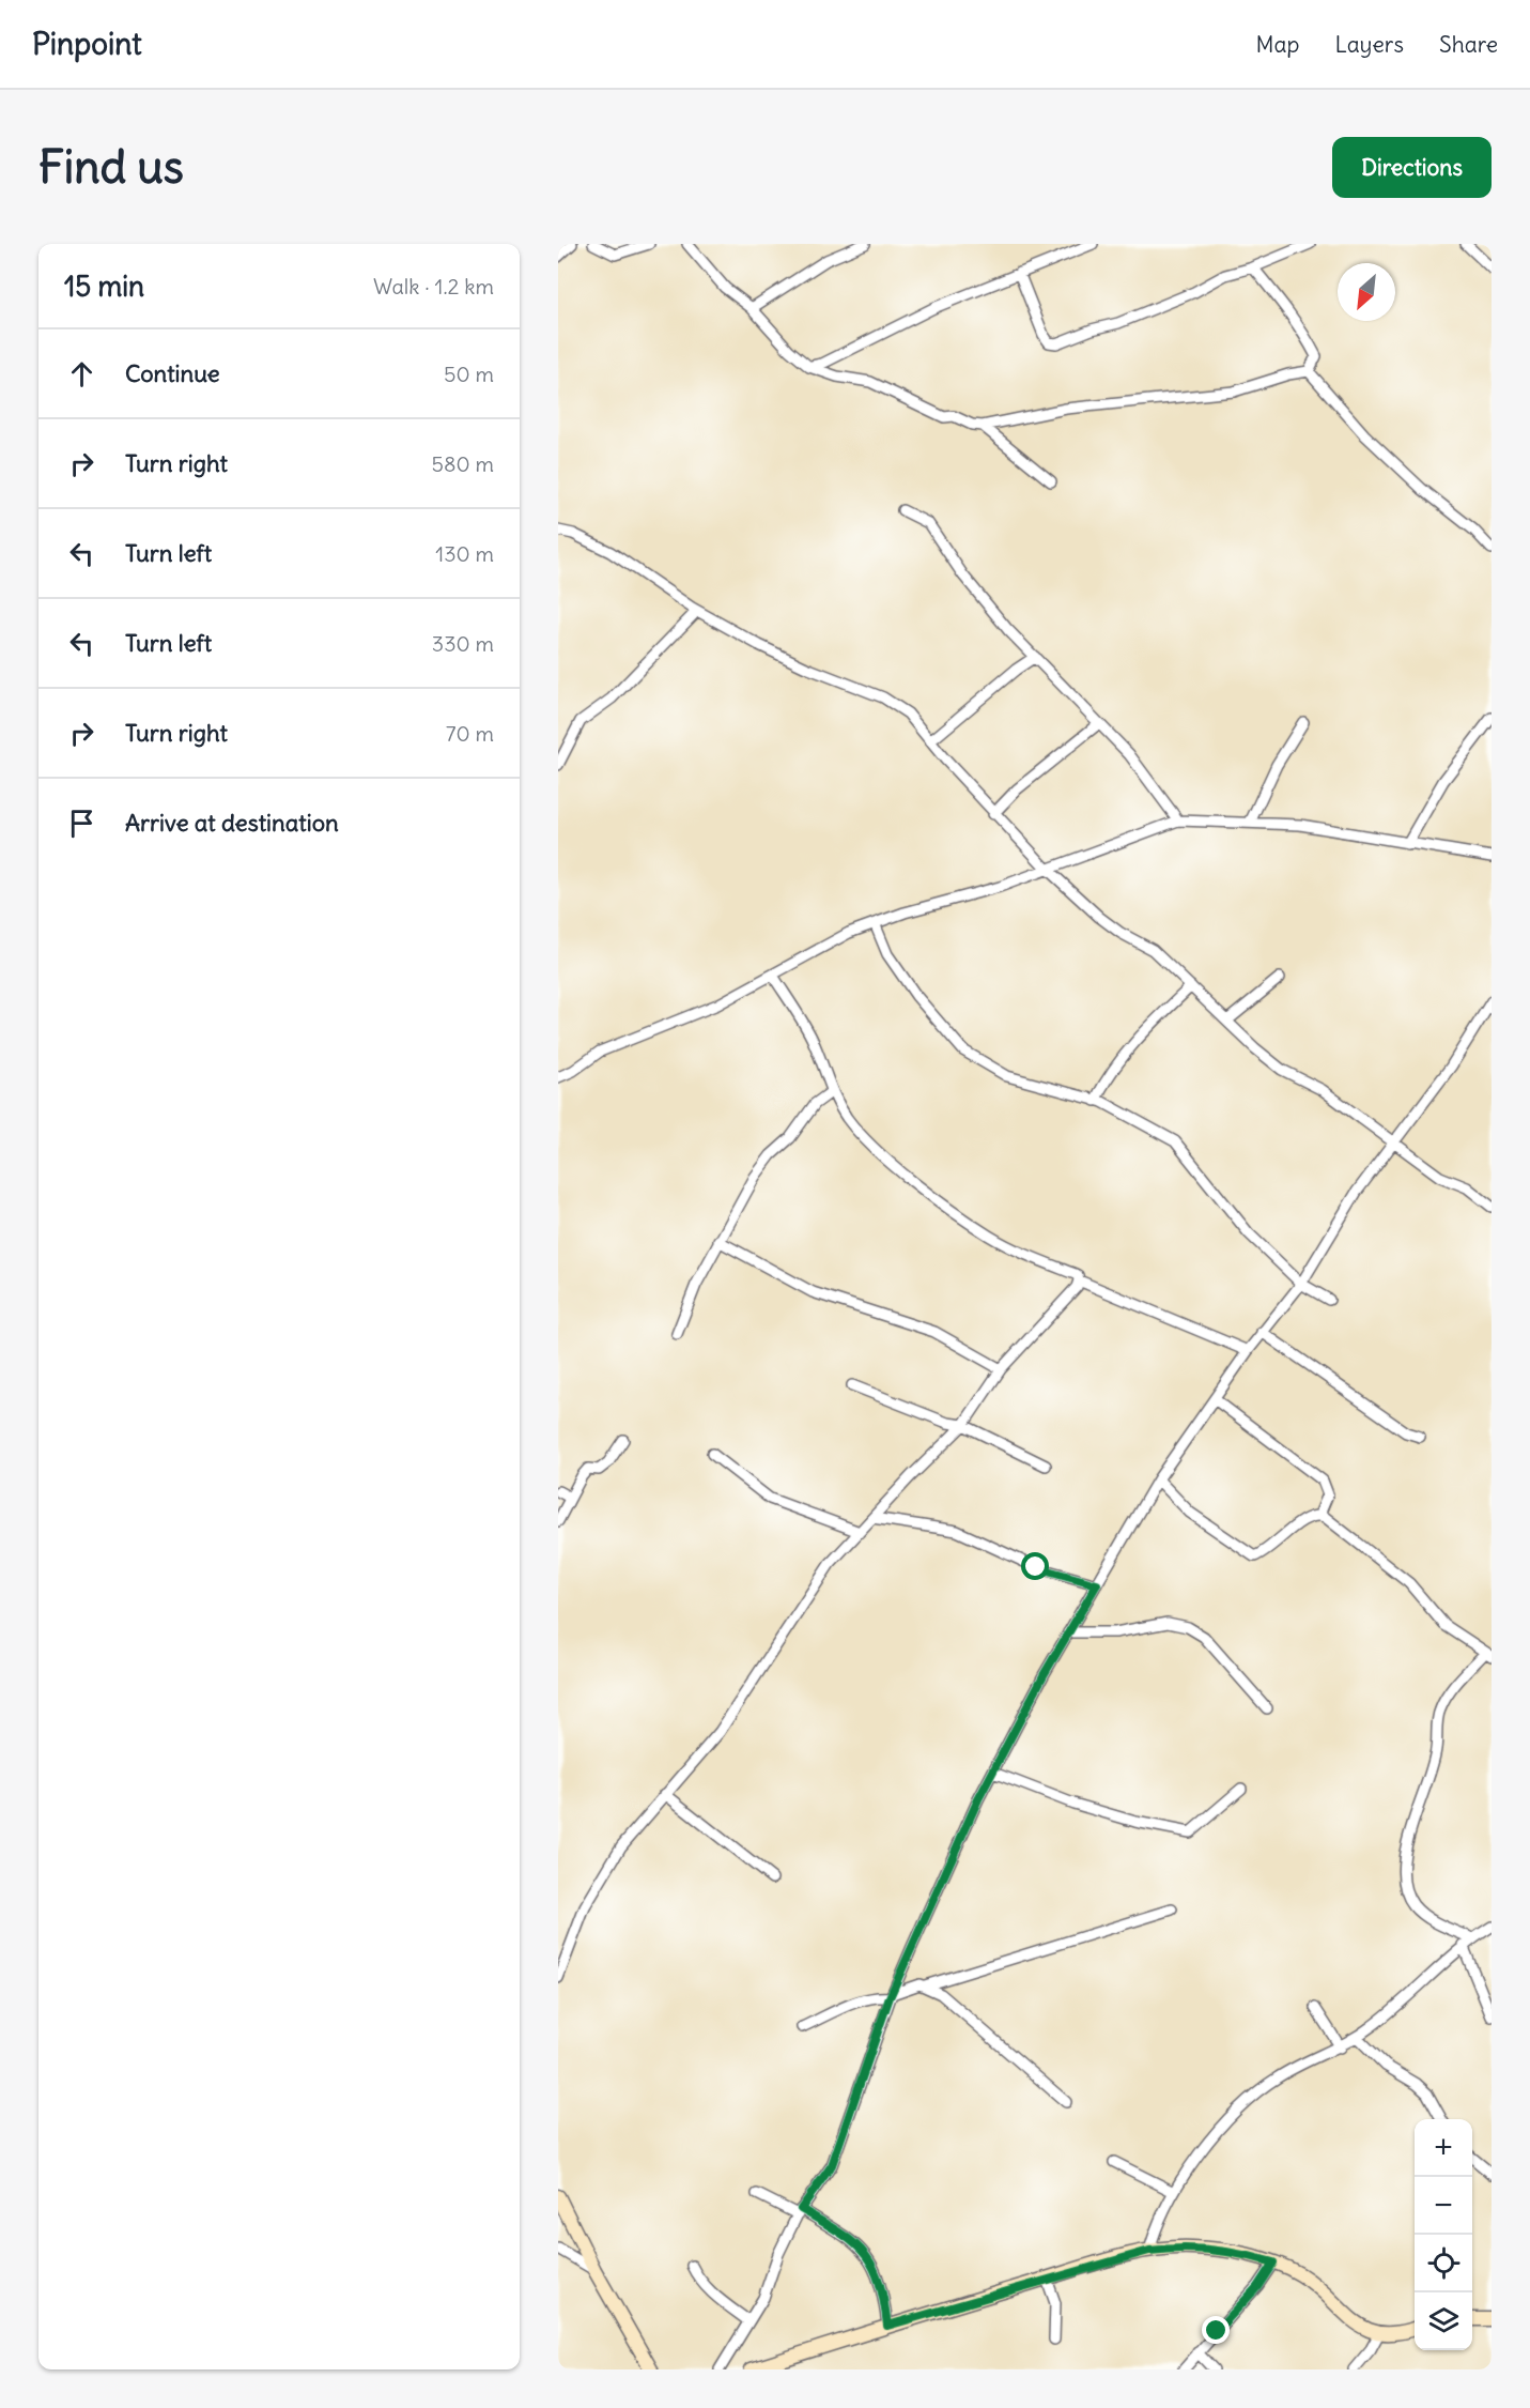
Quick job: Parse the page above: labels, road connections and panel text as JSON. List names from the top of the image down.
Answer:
{
  "north": "bottom left",
  "page": {
    "header": "Pinpoint",
    "nav": ["Map", "Layers", "Share"],
    "buttons": "Directions",
    "title": "Find us",
    "heading": ["15 min", "Walk · 1.2 km"],
    "list": [
      ["Continue", "50 m"],
      ["Turn right", "580 m"],
      ["Turn left", "130 m"],
      ["Turn left", "330 m"],
      ["Turn right", "70 m"],
      "Arrive at destination"
    ],
    "map_buttons": ["+", "−"]
  }
}
